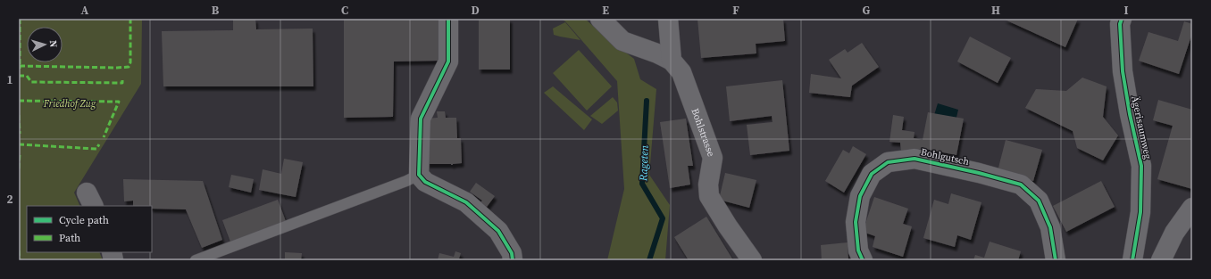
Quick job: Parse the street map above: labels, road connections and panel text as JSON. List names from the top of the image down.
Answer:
{
  "streets": {
    "street": ["Ägerisaumweg", "Bohlstrasse", "Bohlgutsch"]
  },
  "water": ["Rageten"],
  "parks": ["Friedhof Zug"],
  "legend": ["Cycle path", "Path"],
  "north": "right",
  "grid": {
    "columns": [
      "A",
      "B",
      "C",
      "D",
      "E",
      "F",
      "G",
      "H",
      "I"
    ],
    "rows": ["1", "2"]
  }
}
